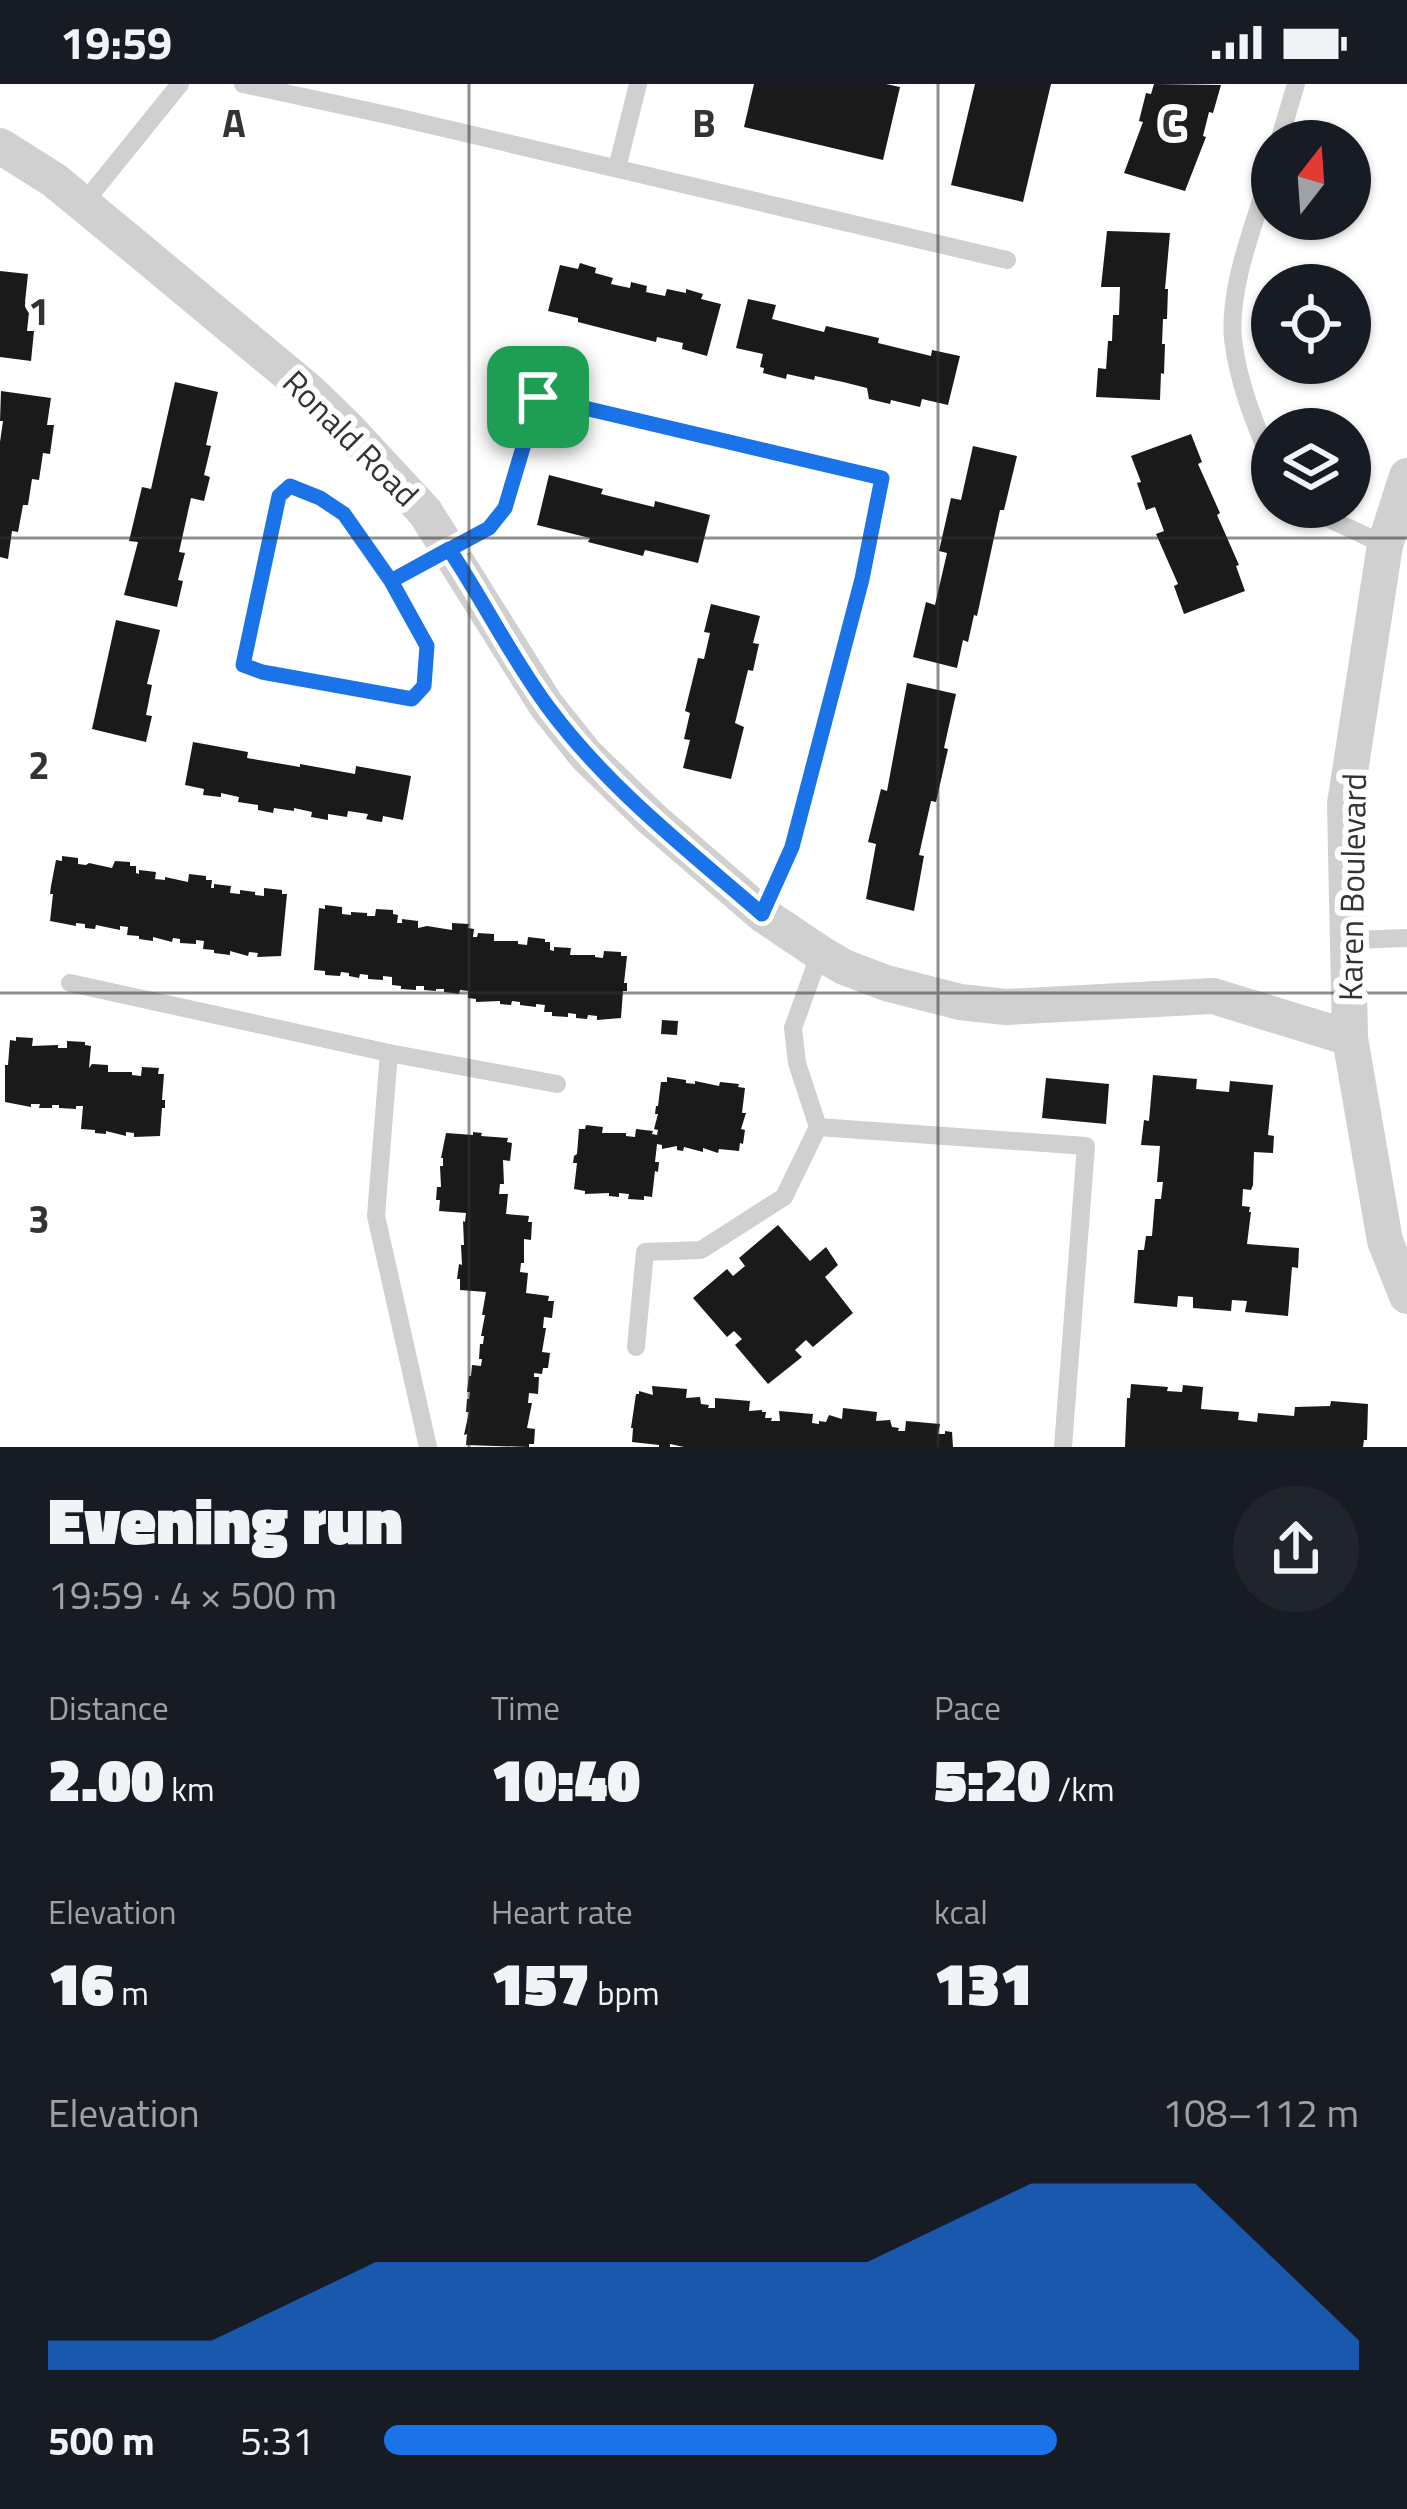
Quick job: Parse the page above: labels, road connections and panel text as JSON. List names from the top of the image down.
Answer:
{
  "streets": {
    "street": ["Ronald Road", "Karen Boulevard"]
  },
  "crossings": [
    ["Ronald Road", "Karen Boulevard"]
  ],
  "north": "top",
  "page": {
    "status": "19:59",
    "heading": ["Evening run", "19:59 · 4 × 500 m"],
    "stats": [
      ["Distance", "2.00 km"],
      ["Time", "10:40"],
      ["Pace", "5:20 /km"],
      ["Elevation", "16 m"],
      ["Heart rate", "157 bpm"],
      ["kcal", "131"]
    ],
    "chart": ["Elevation", "108–112 m"],
    "list": [
      {
        "name": "500 m",
        "note": "5:31"
      }
    ]
  },
  "grid": {
    "columns": ["A", "B", "C"],
    "rows": ["1", "2", "3"]
  }
}
